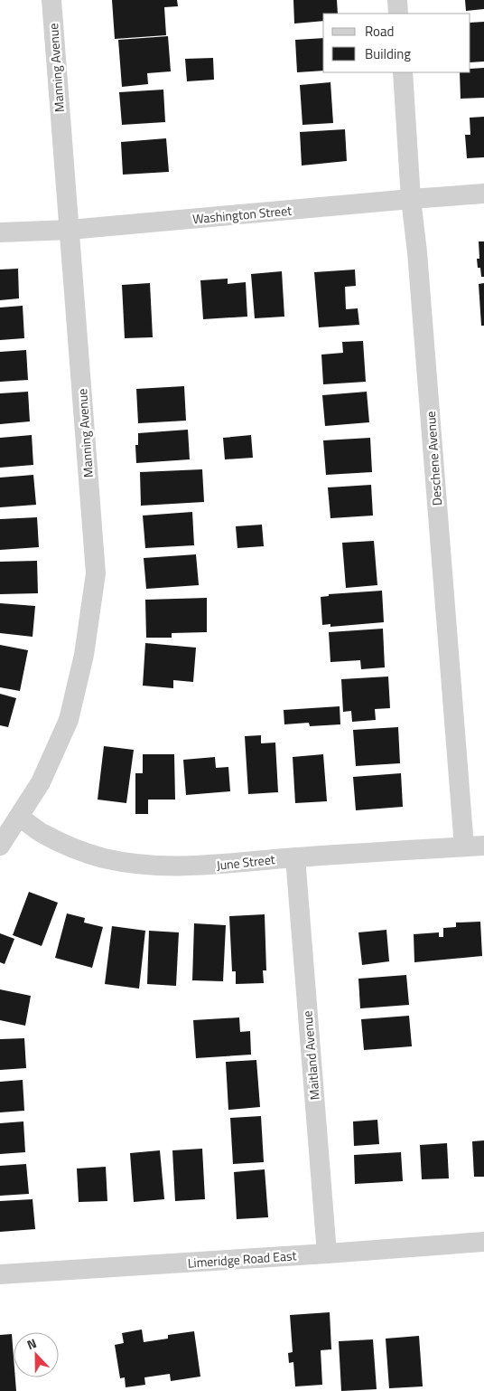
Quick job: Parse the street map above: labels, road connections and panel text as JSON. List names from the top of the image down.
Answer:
{
  "streets": {
    "street": [
      "Manning Avenue",
      "Washington Street",
      "Deschene Avenue",
      "June Street",
      "Maitland Avenue",
      "Limeridge Road East"
    ]
  },
  "crossings": [
    ["Manning Avenue", "Washington Street"],
    ["Manning Avenue", "June Street"],
    ["Washington Street", "Deschene Avenue"],
    ["Deschene Avenue", "June Street"],
    ["June Street", "Maitland Avenue"],
    ["Maitland Avenue", "Limeridge Road East"]
  ],
  "legend": ["Road", "Building"],
  "north": "top"
}
